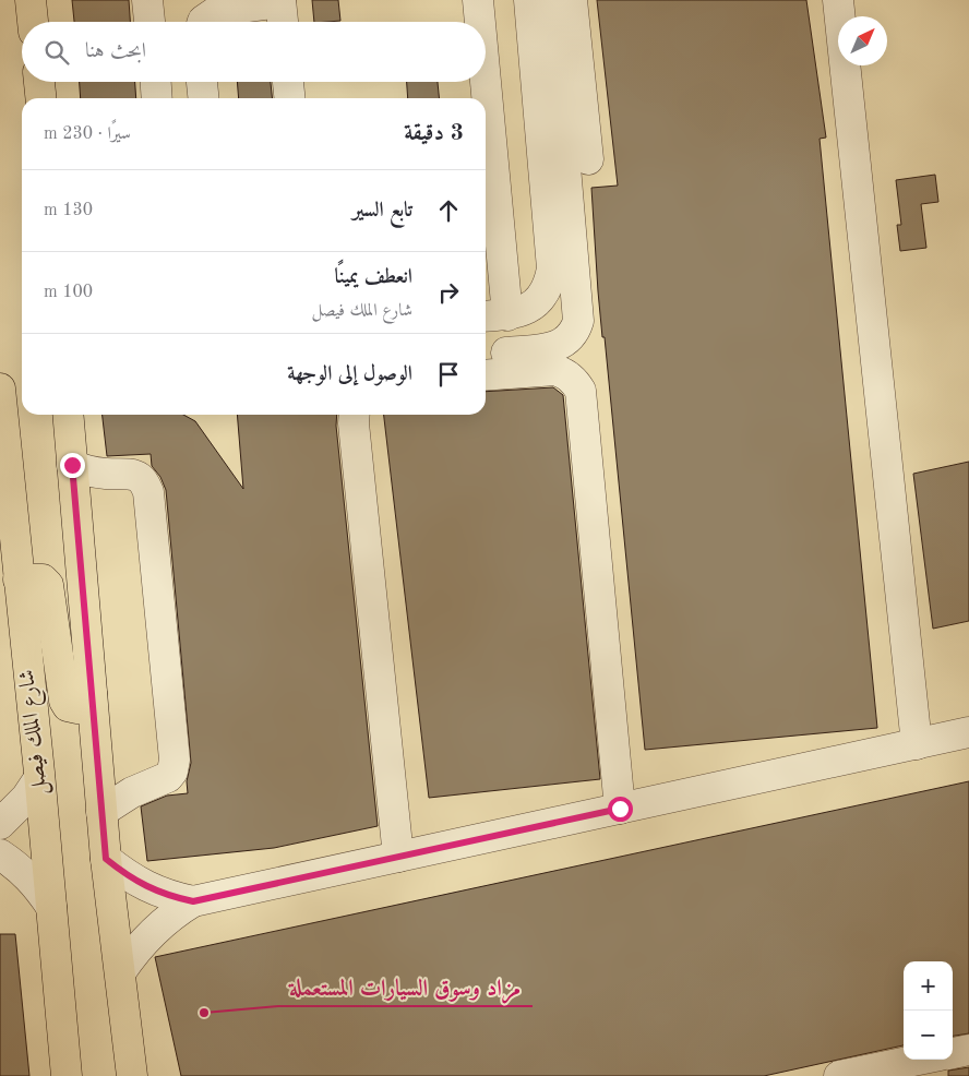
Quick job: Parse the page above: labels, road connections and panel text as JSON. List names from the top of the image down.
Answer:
{
  "streets": {
    "main road": ["شارع الملك فيصل"]
  },
  "places": ["مزاد وسوق السيارات المستعملة"],
  "north": "top right",
  "page": {
    "search": "ابحث هنا",
    "heading": ["3 دقيقة", "سيرًا · 230 m"],
    "list": [
      ["تابع السير", "130 m"],
      ["انعطف يمينًا", "شارع الملك فيصل", "100 m"],
      "الوصول إلى الوجهة"
    ],
    "map_buttons": ["+", "−"]
  }
}
